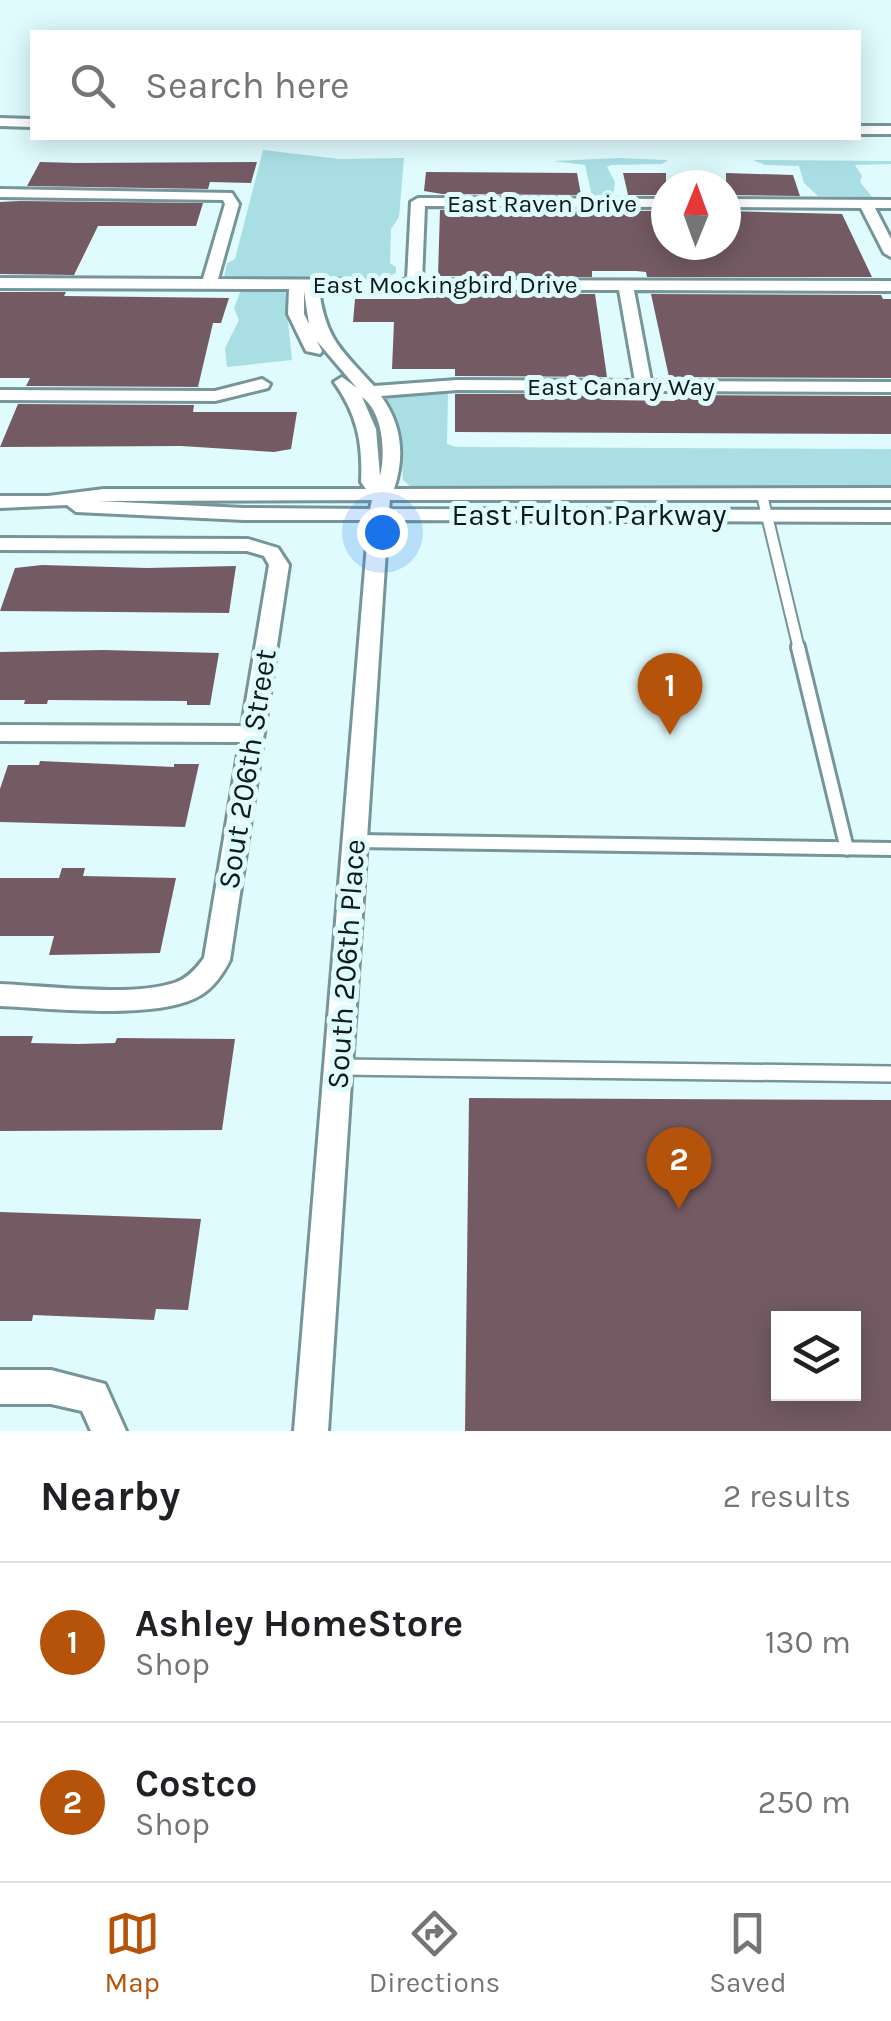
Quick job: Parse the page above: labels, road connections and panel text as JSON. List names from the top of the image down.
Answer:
{
  "streets": {
    "street": [
      "East Raven Drive",
      "East Mockingbird Drive",
      "East Canary Way",
      "East Fulton Parkway",
      "Sout 206th Street",
      "South 206th Place"
    ]
  },
  "crossings": [
    ["East Raven Drive", "East Mockingbird Drive"],
    ["East Mockingbird Drive", "South 206th Place"],
    ["East Canary Way", "South 206th Place"],
    ["East Fulton Parkway", "South 206th Place"]
  ],
  "north": "top",
  "page": {
    "search": "Search here",
    "pins": ["1", "2"],
    "heading": ["Nearby", "2 results"],
    "list": [
      {
        "mark": "1",
        "name": "Ashley HomeStore",
        "note": "Shop",
        "value": "130 m"
      },
      {
        "mark": "2",
        "name": "Costco",
        "note": "Shop",
        "value": "250 m"
      }
    ],
    "nav": ["Map", "Directions", "Saved"]
  }
}
